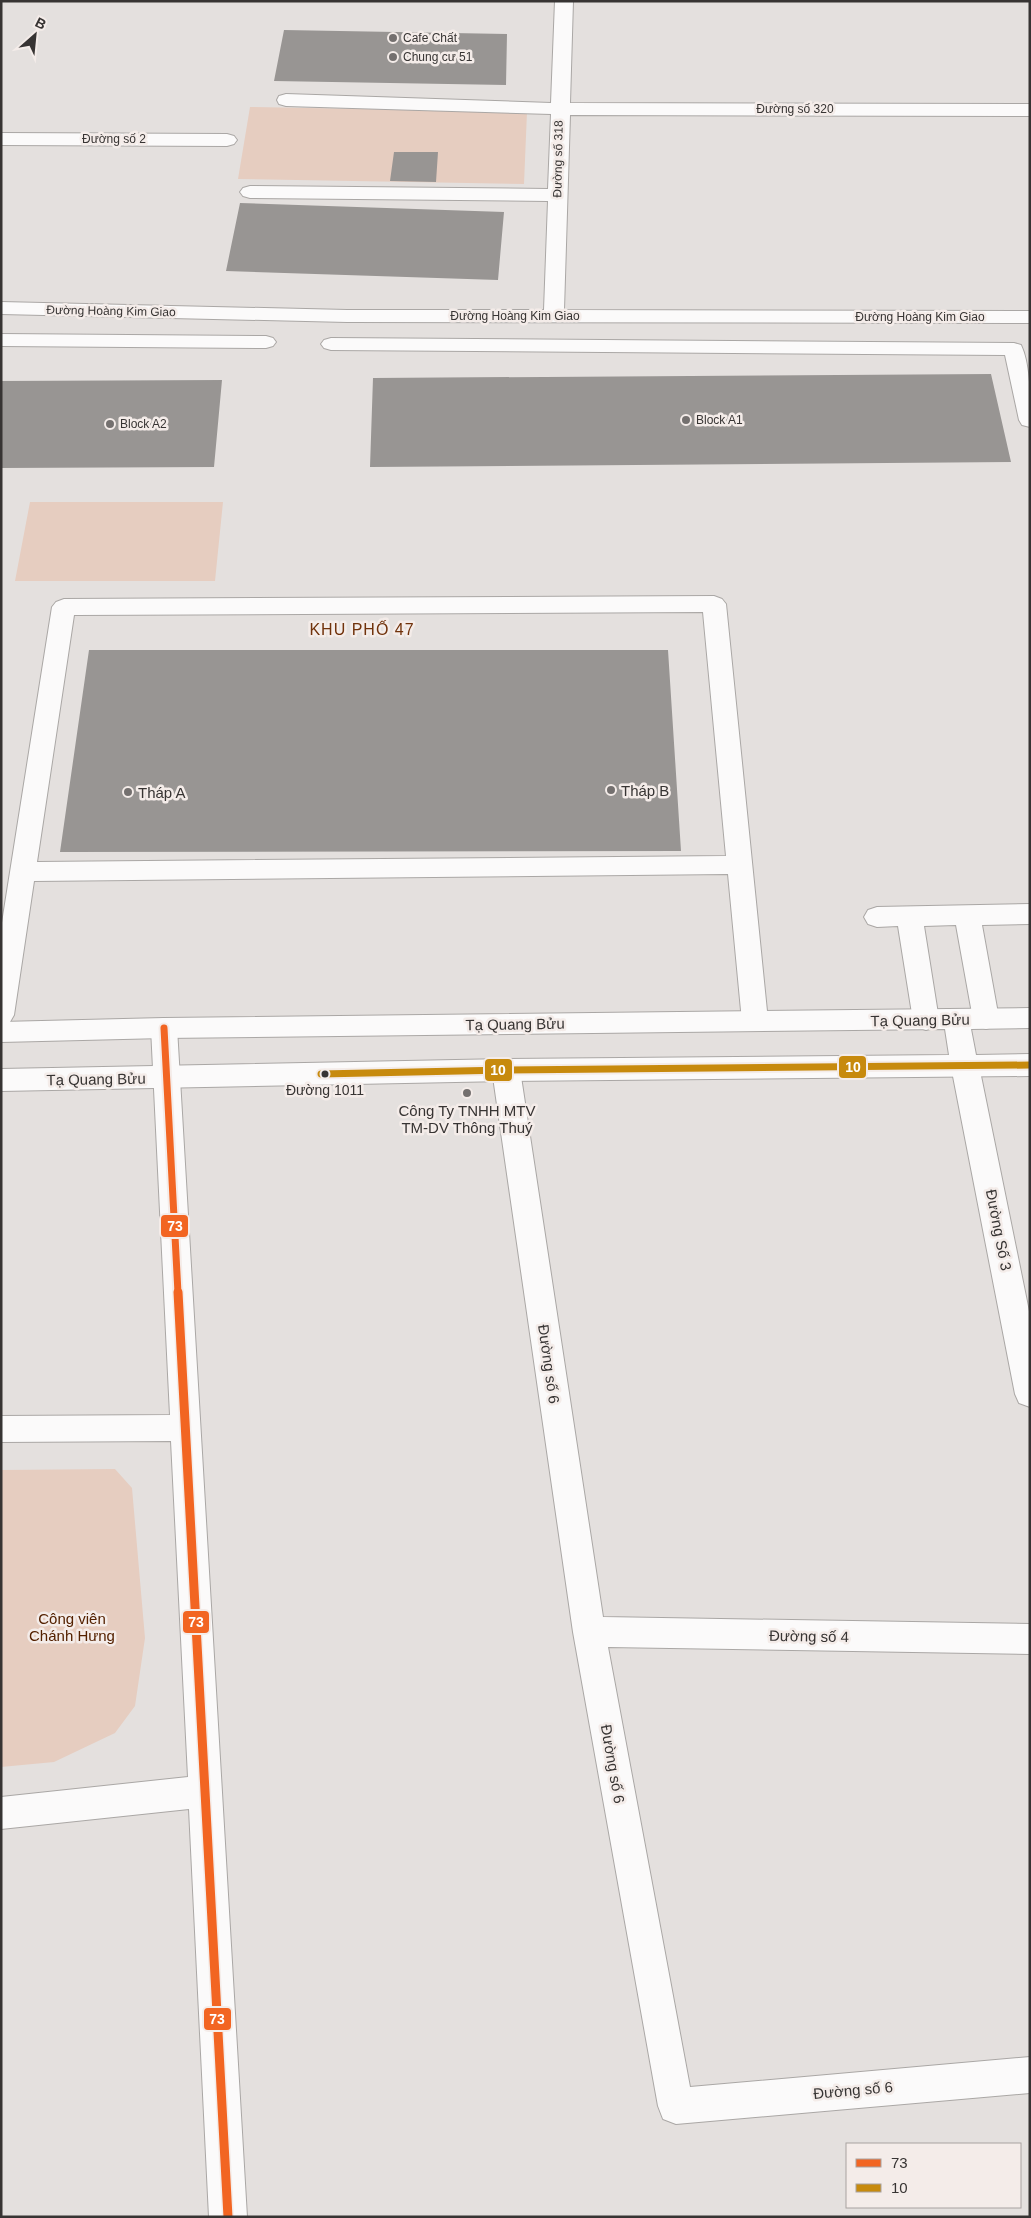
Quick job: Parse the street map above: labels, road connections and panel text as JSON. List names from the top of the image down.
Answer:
{
  "streets": {
    "street": [
      "Đường số 320",
      "Đường số 2",
      "Đường số 318",
      "Đường Hoàng Kim Giao",
      "Tạ Quang Bửu",
      "Đường Số 3",
      "Đường số 6",
      "Đường số 4"
    ]
  },
  "crossings": [
    ["Đường số 320", "Đường số 318"],
    ["Đường số 318", "Đường Hoàng Kim Giao"],
    ["Tạ Quang Bửu", "Đường Số 3"],
    ["Tạ Quang Bửu", "Đường số 6"],
    ["Đường số 6", "Đường số 4"]
  ],
  "districts": ["KHU PHỐ 47"],
  "parks": ["Công viên Chánh Hưng"],
  "places": [
    "Cafe Chất",
    "Chung cư 51",
    "Block A1",
    "Block A2",
    "Tháp B",
    "Tháp A",
    "Đường 1011",
    "Công Ty TNHH MTV TM-DV Thông Thuý"
  ],
  "lines": ["transit line 73", "transit line 10"],
  "legend": ["73", "10"],
  "north": "top right"
}
